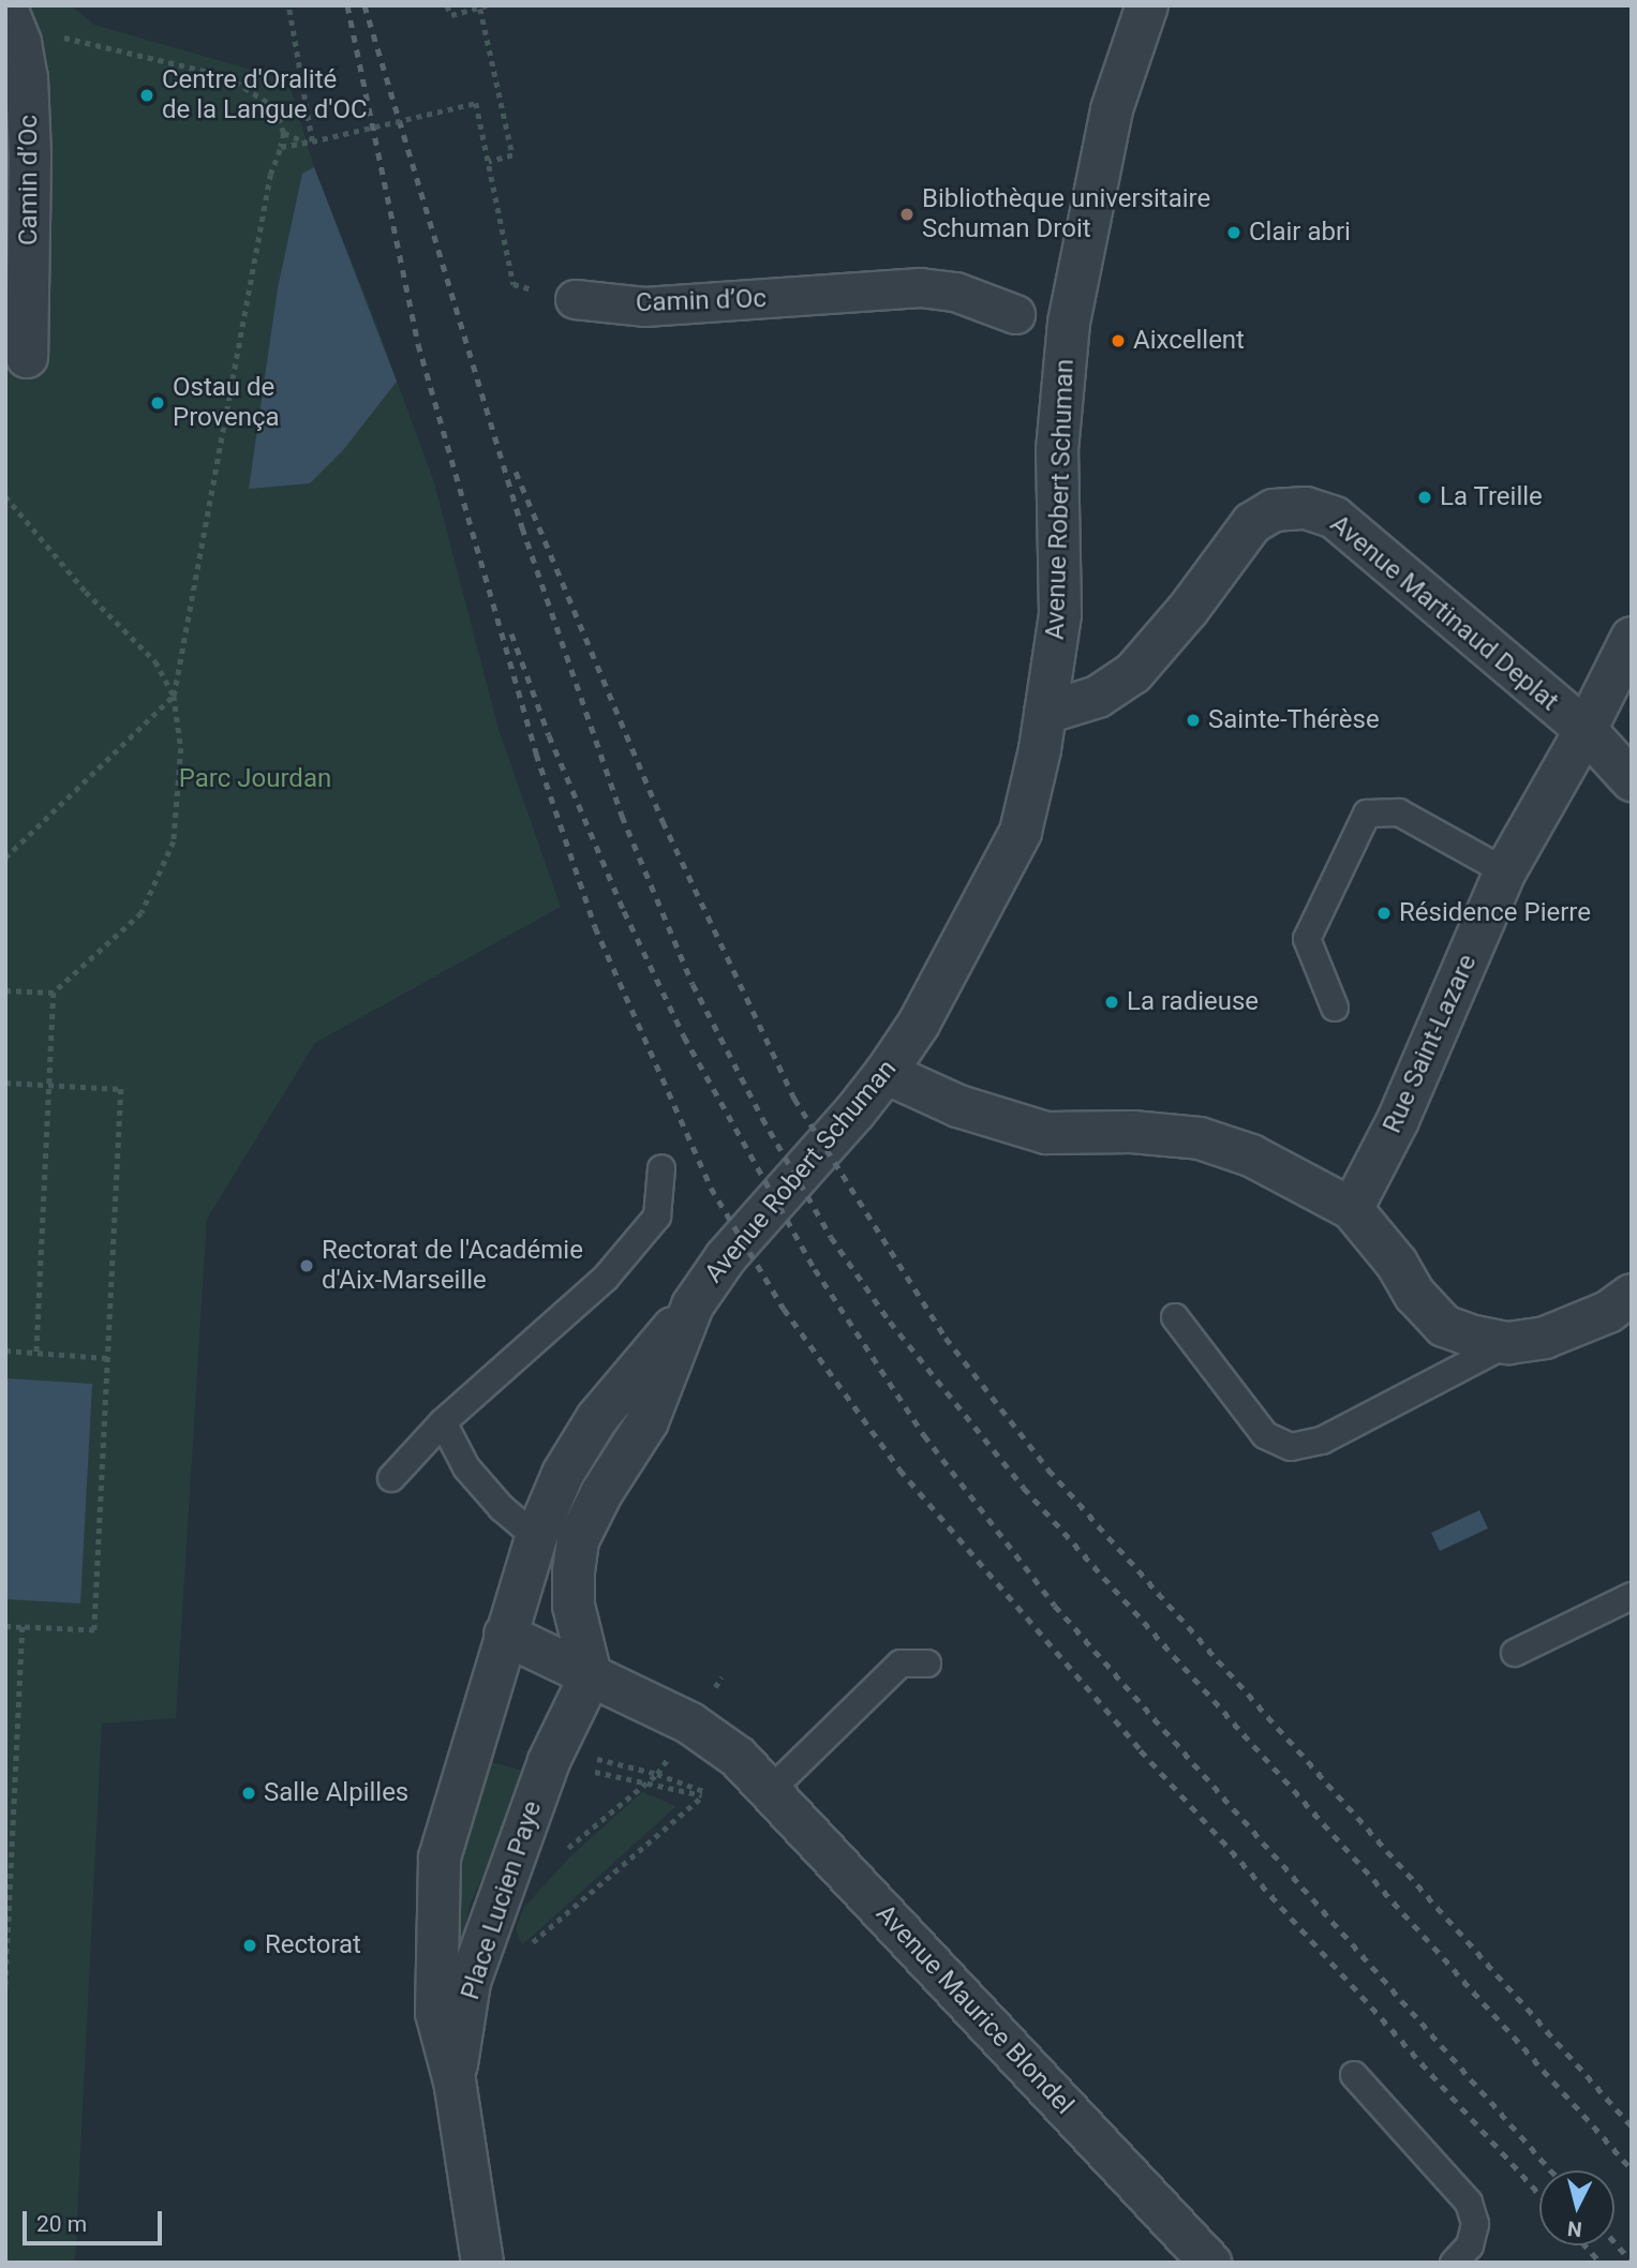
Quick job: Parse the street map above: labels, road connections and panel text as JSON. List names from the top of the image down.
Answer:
{
  "streets": {
    "street": [
      "Camin d’Oc",
      "Avenue Robert Schuman",
      "Avenue Martinaud Deplat",
      "Rue Saint-Lazare",
      "Place Lucien Paye",
      "Avenue Maurice Blondel"
    ]
  },
  "crossings": [
    ["Avenue Robert Schuman", "Avenue Martinaud Deplat"],
    ["Avenue Robert Schuman", "Place Lucien Paye"],
    ["Avenue Martinaud Deplat", "Rue Saint-Lazare"]
  ],
  "parks": ["Parc Jourdan"],
  "places": [
    "Centre d'Oralité de la Langue d'OC",
    "Bibliothèque universitaire Schuman Droit",
    "Clair abri",
    "Aixcellent",
    "Ostau de Provença",
    "La Treille",
    "Sainte-Thérèse",
    "Résidence Pierre",
    "La radieuse",
    "Rectorat de l'Académie d'Aix-Marseille",
    "Salle Alpilles",
    "Rectorat"
  ],
  "scale_bar": "20 m",
  "north": "bottom"
}
